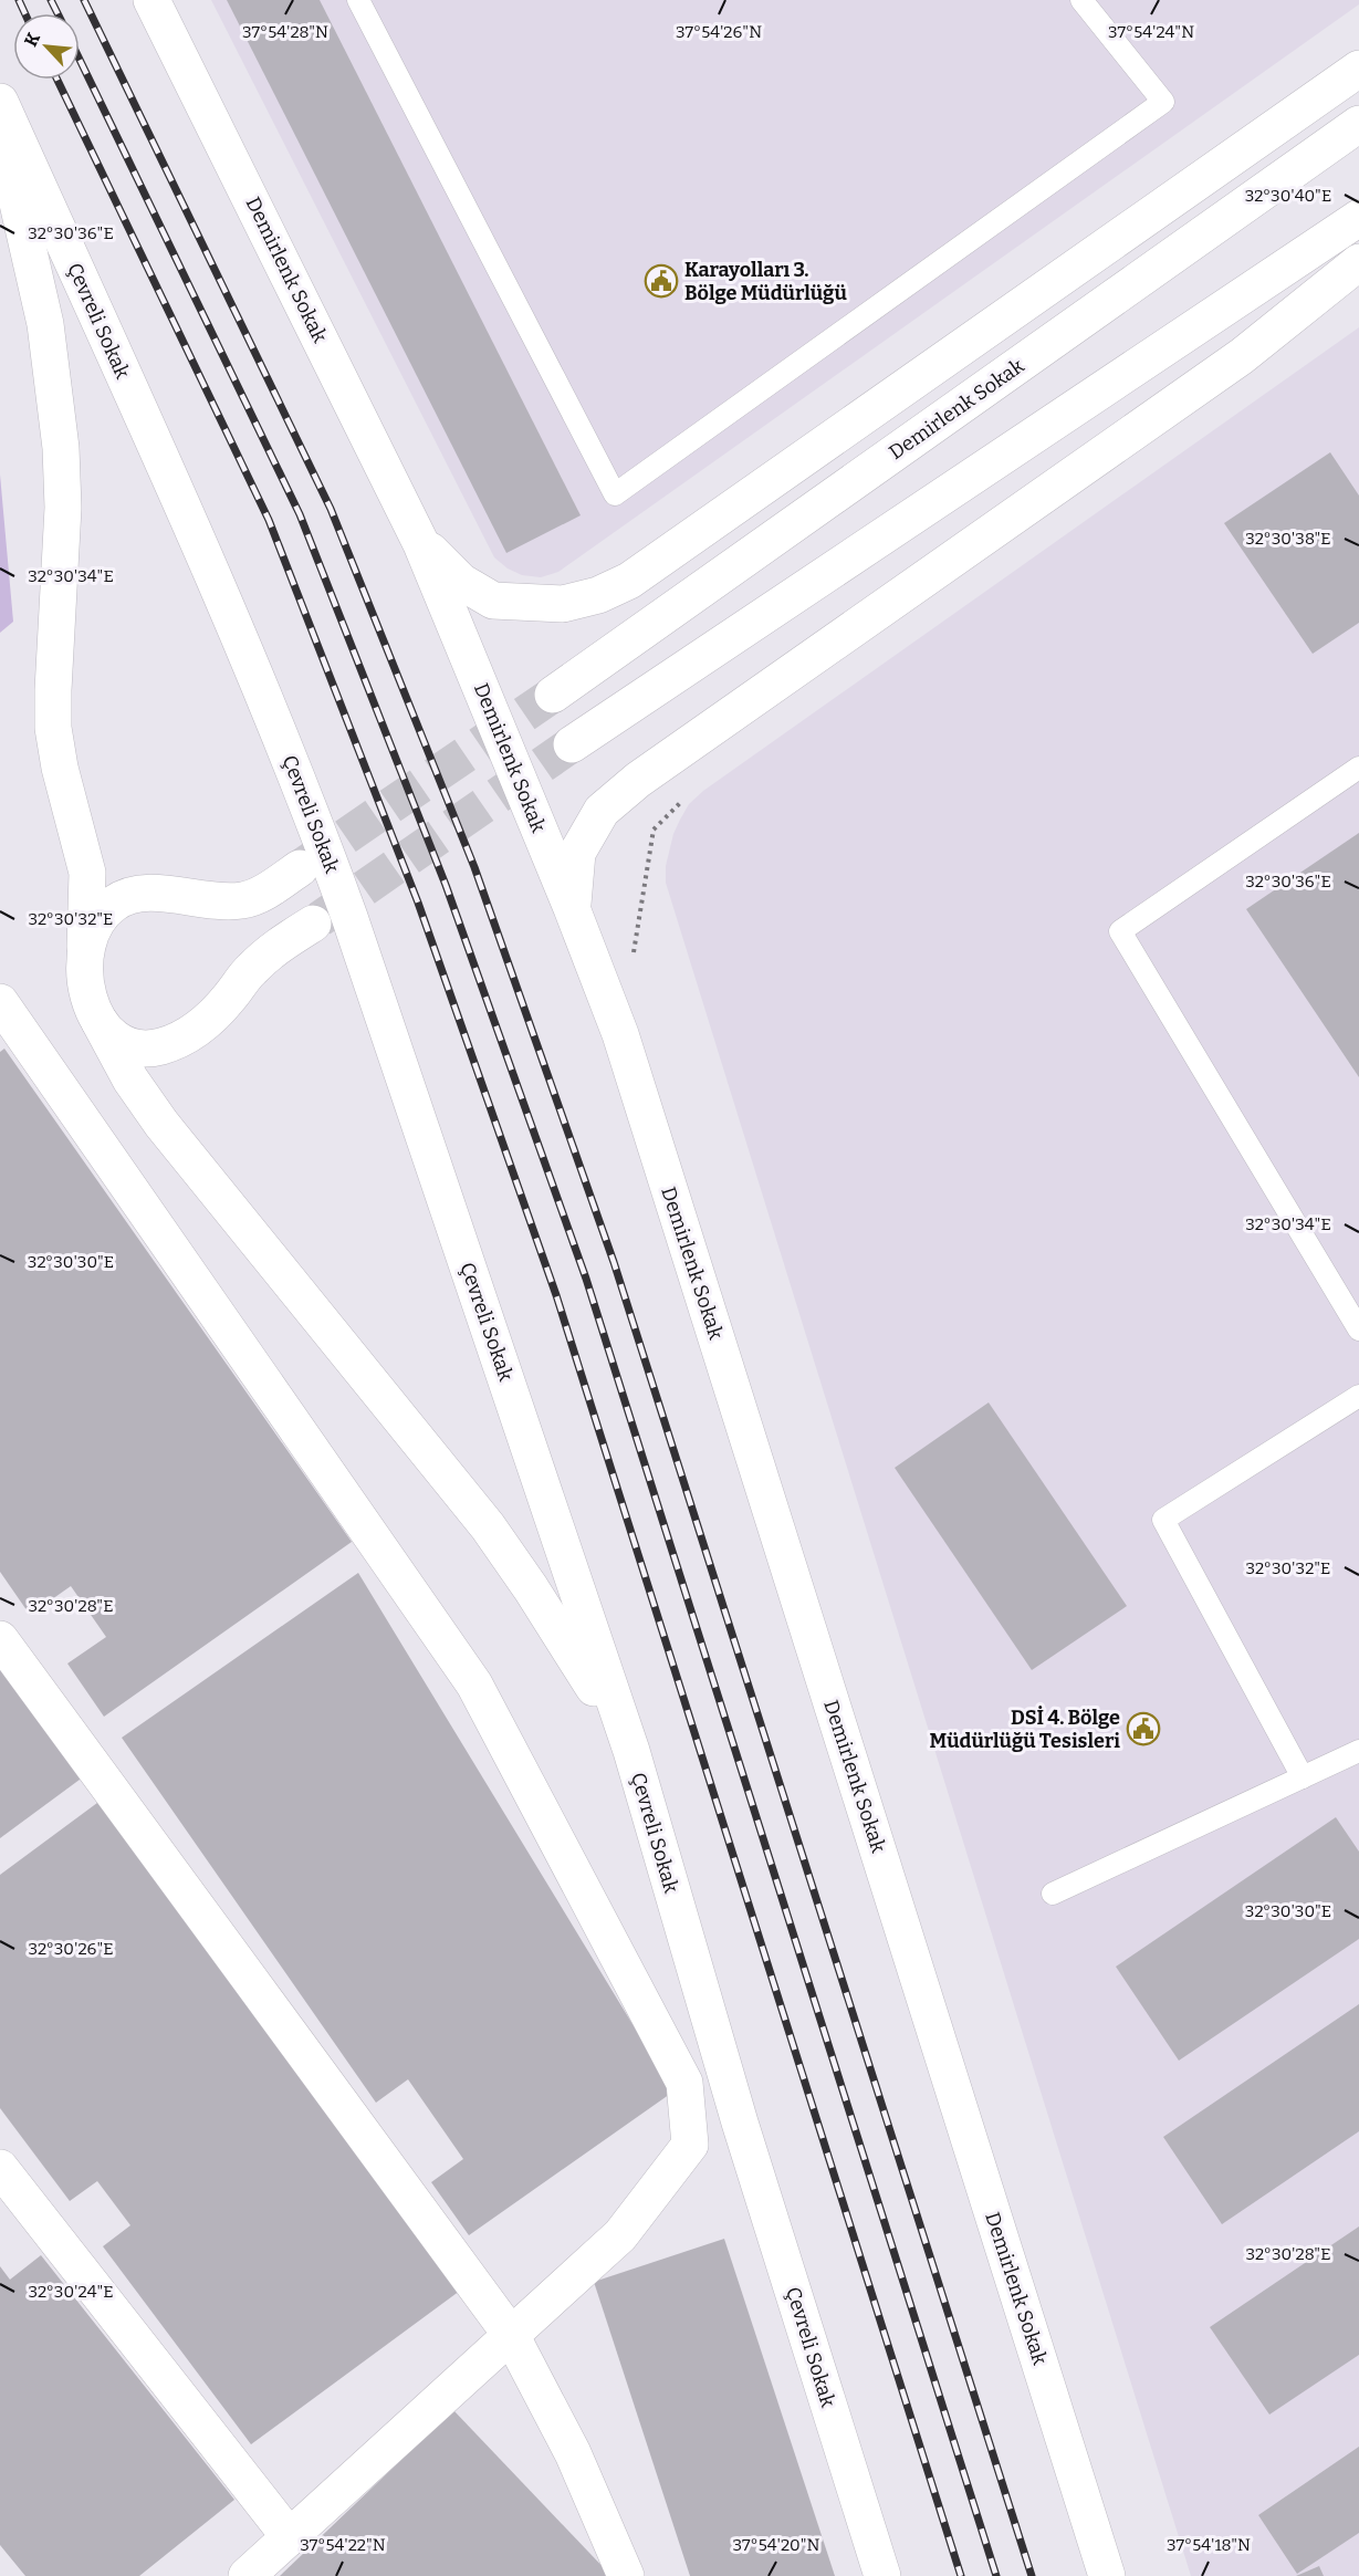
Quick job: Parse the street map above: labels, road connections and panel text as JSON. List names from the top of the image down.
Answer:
{
  "streets": {
    "street": ["Demirlenk Sokak", "Çevreli Sokak"]
  },
  "places": {
    "public building": ["Karayolları 3. Bölge Müdürlüğü", "DSİ 4. Bölge Müdürlüğü Tesisleri"]
  },
  "north": "top left",
  "coordinates": [
    "37°54'28\"N",
    "37°54'26\"N",
    "37°54'24\"N",
    "32°30'40\"E",
    "32°30'36\"E",
    "32°30'38\"E",
    "32°30'34\"E",
    "32°30'32\"E",
    "32°30'30\"E",
    "32°30'28\"E",
    "32°30'26\"E",
    "32°30'24\"E",
    "37°54'22\"N",
    "37°54'20\"N",
    "37°54'18\"N"
  ]
}
